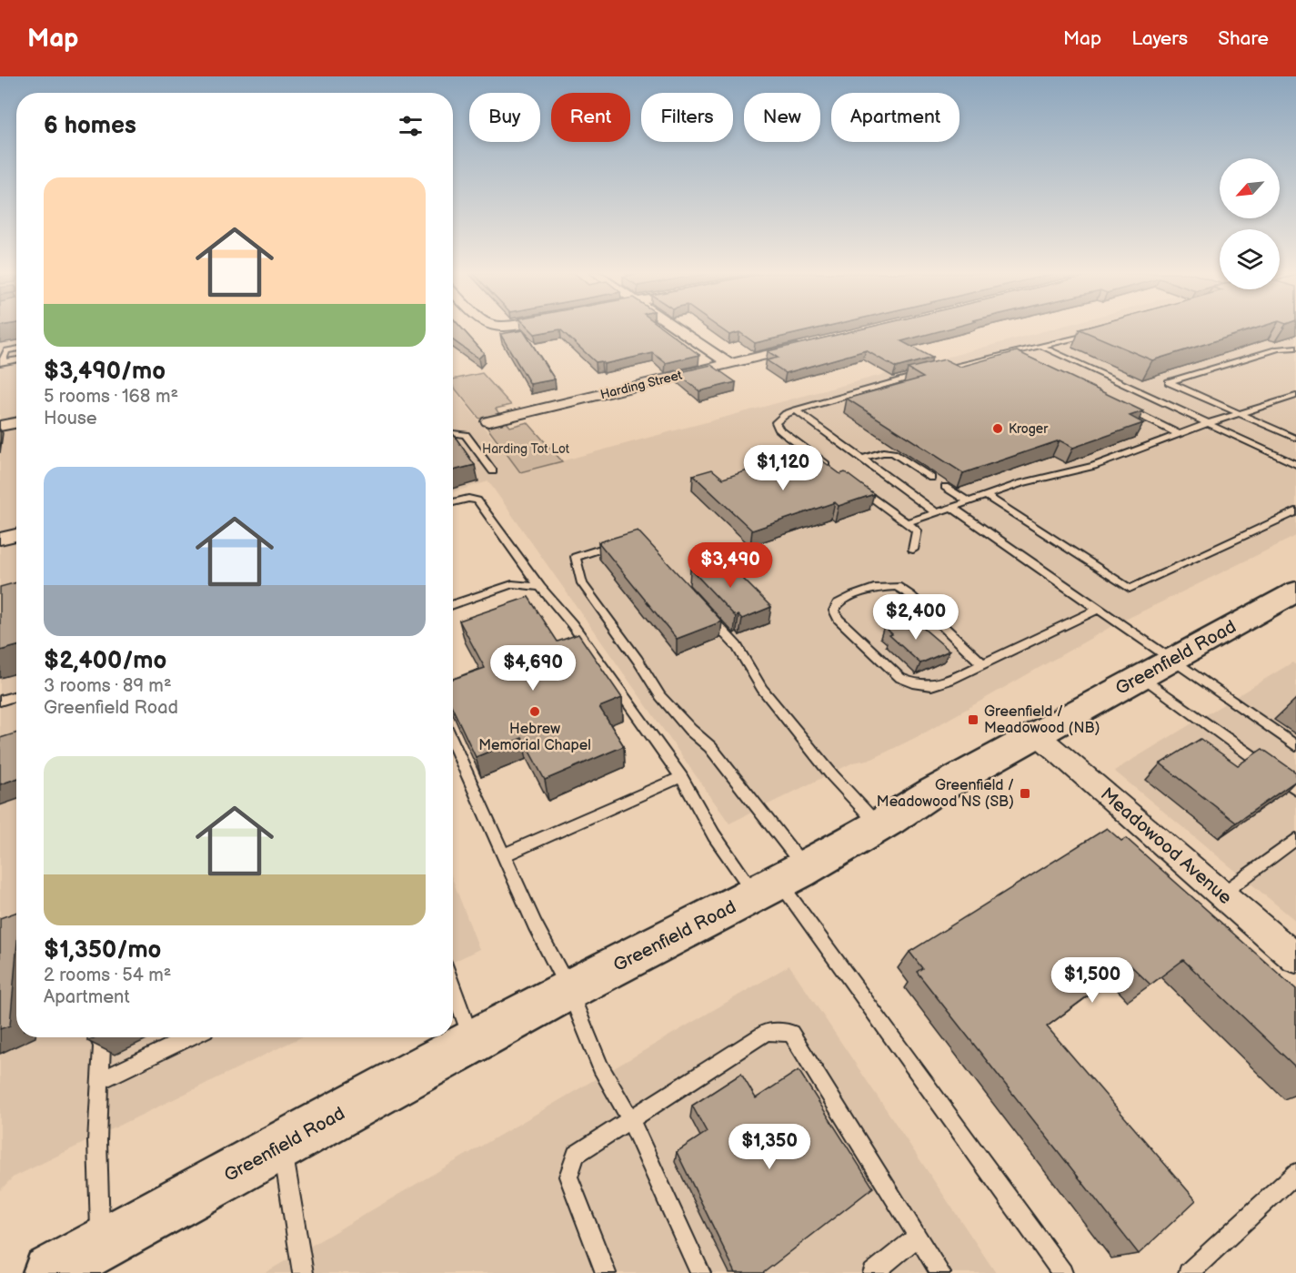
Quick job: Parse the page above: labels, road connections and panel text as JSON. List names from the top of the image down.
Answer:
{
  "streets": {
    "main road": ["Greenfield Road"],
    "street": ["Harding Street", "Meadowood Avenue"]
  },
  "crossings": [
    ["Greenfield Road", "Meadowood Avenue"]
  ],
  "parks": ["Harding Tot Lot"],
  "places": {
    "other": ["Kroger", "Hebrew Memorial Chapel"],
    "transit": ["Greenfield / Meadowood (NB)", "Greenfield / Meadowood NS (SB)"]
  },
  "north": "bottom left",
  "page": {
    "header": "Map",
    "nav": ["Map", "Layers", "Share"],
    "chip": [
      "Buy",
      "Rent",
      "Filters",
      "New",
      "Apartment"
    ],
    "heading": "6 homes",
    "list": [
      {
        "name": "$3,490/mo",
        "note": "5 rooms · 168 m² · House"
      },
      {
        "name": "$2,400/mo",
        "note": "3 rooms · 89 m² · Greenfield Road"
      },
      {
        "name": "$1,350/mo",
        "note": "2 rooms · 54 m² · Apartment"
      }
    ],
    "price": [
      "$1,120",
      "$3,490",
      "$2,400",
      "$4,690",
      "$1,500",
      "$1,350"
    ]
  }
}
